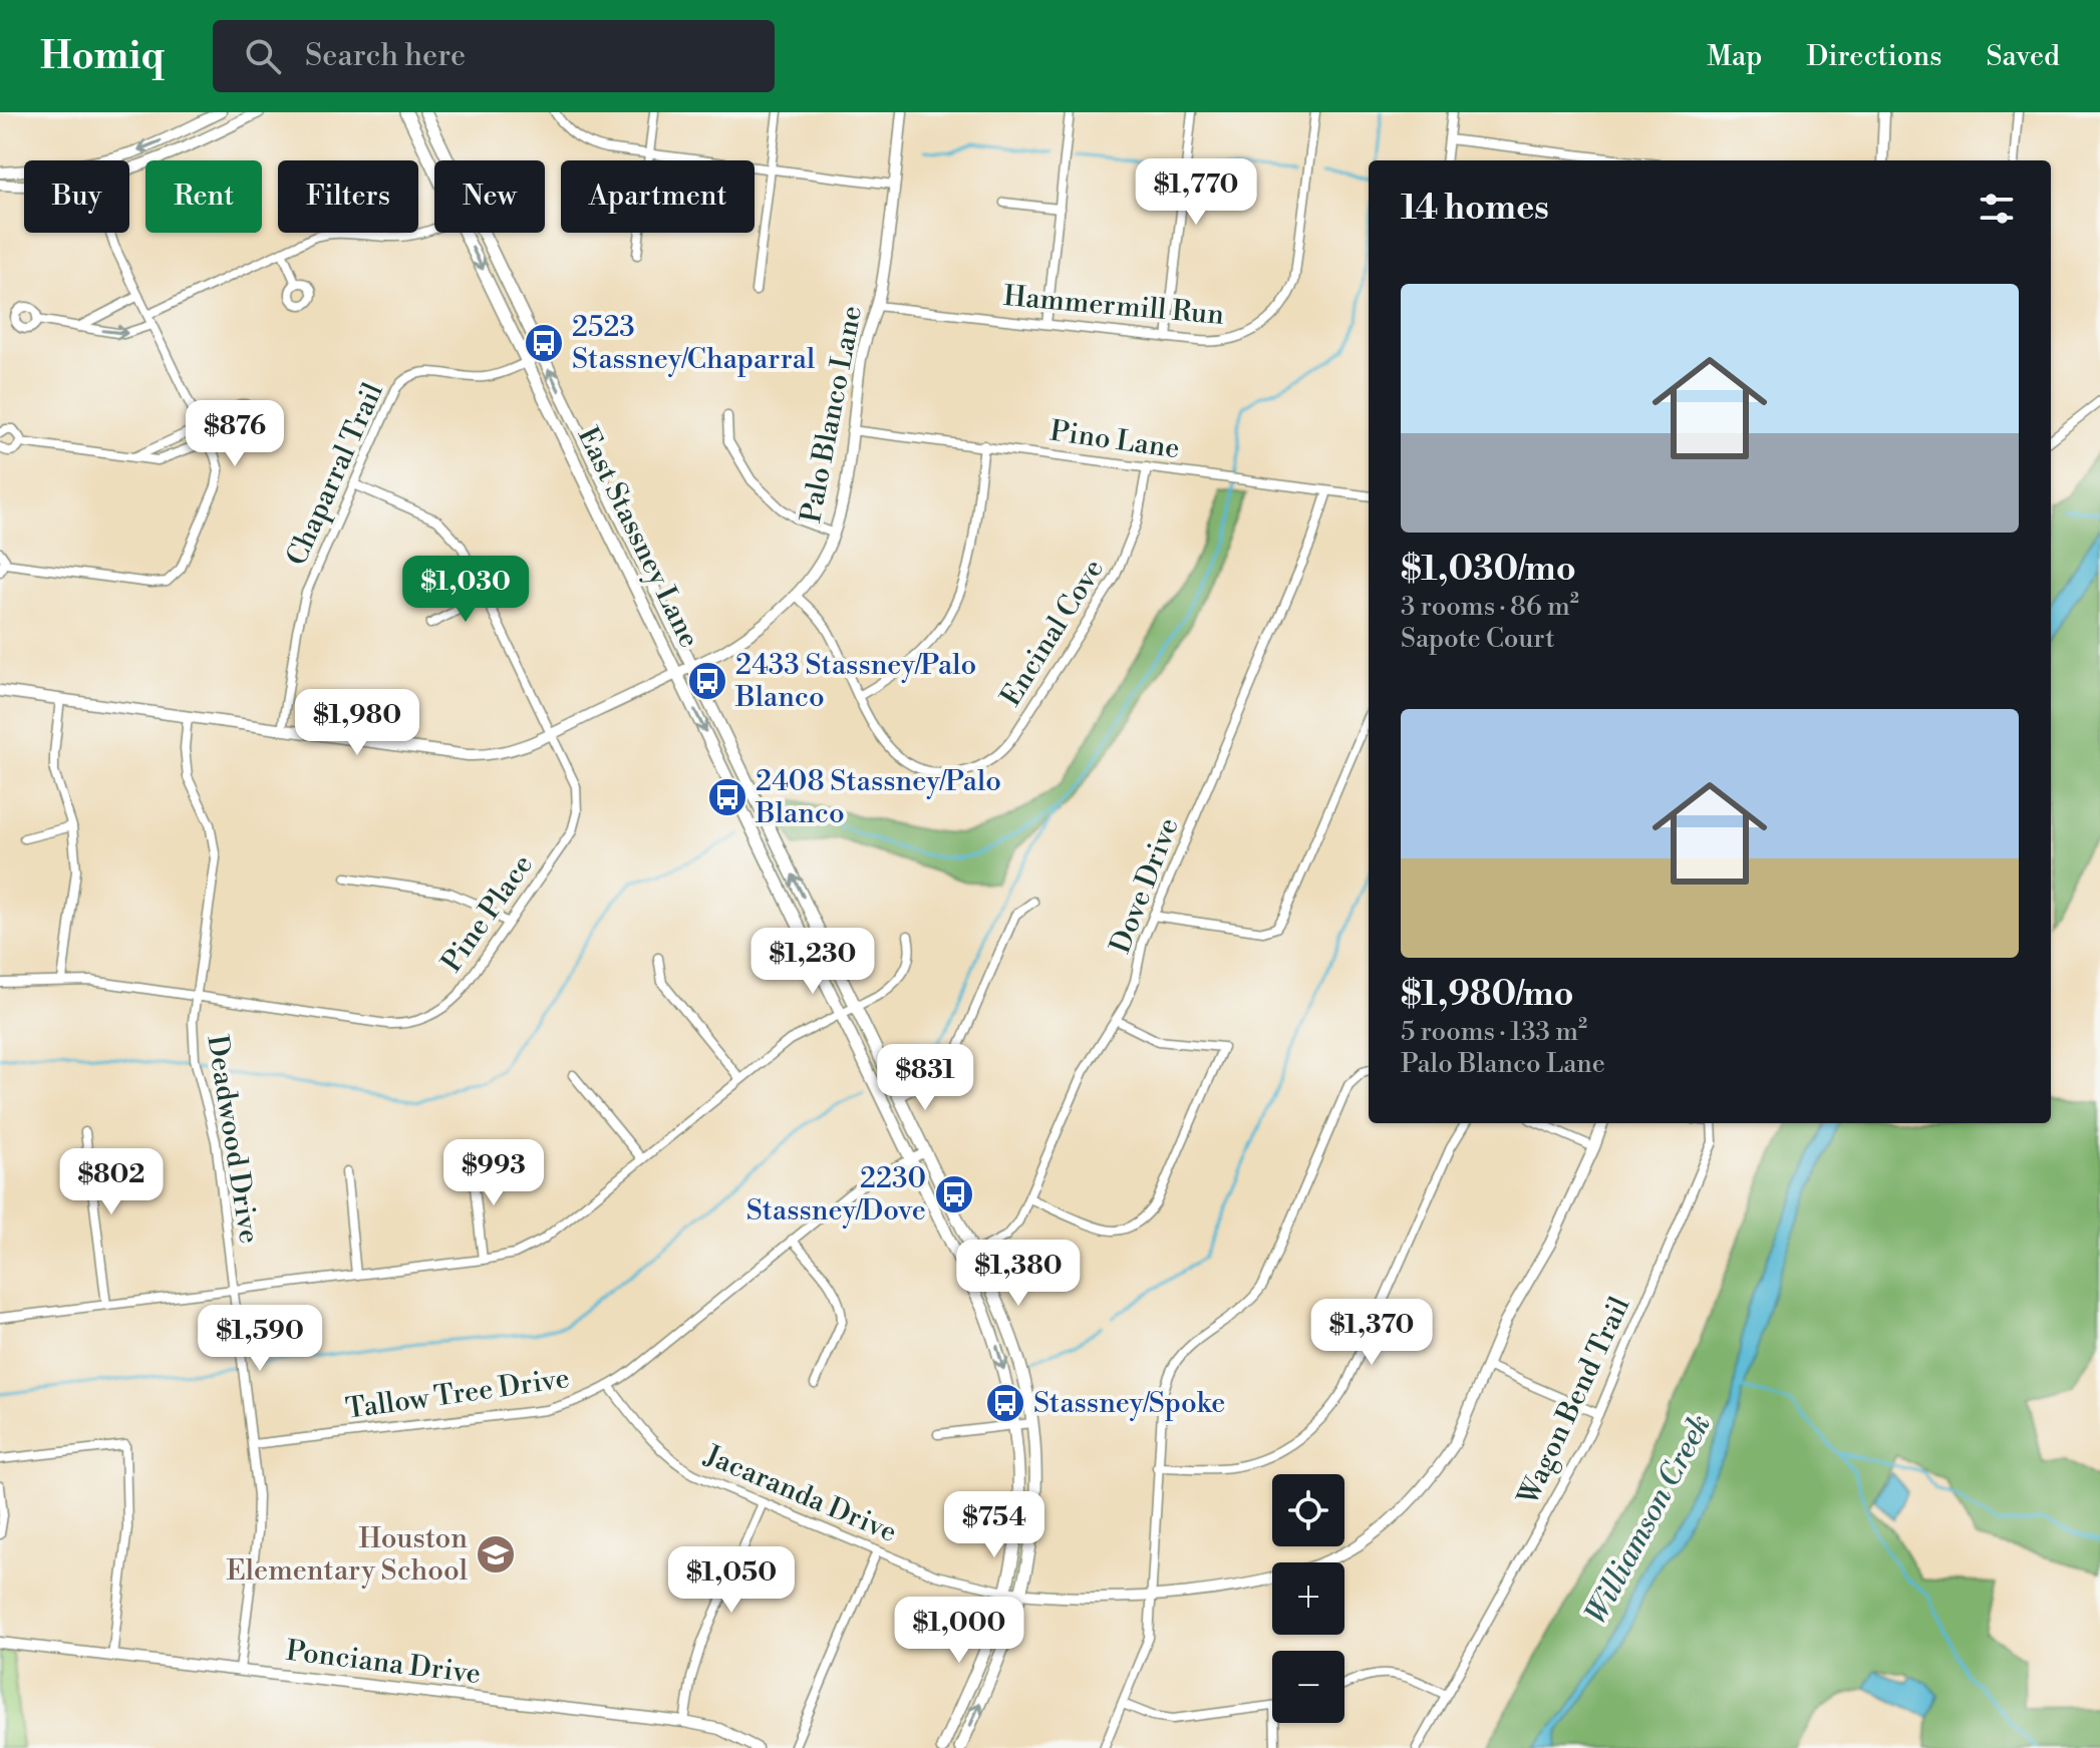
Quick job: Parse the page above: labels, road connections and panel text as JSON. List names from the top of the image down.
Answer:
{
  "streets": {
    "main road": ["East Stassney Lane"],
    "street": [
      "Hammermill Run",
      "Palo Blanco Lane",
      "Pino Lane",
      "Chaparral Trail",
      "Encinal Cove",
      "Dove Drive",
      "Pine Place",
      "Deadwood Drive",
      "Tallow Tree Drive",
      "Wagon Bend Trail",
      "Jacaranda Drive",
      "Ponciana Drive"
    ]
  },
  "crossings": [
    ["Hammermill Run", "Palo Blanco Lane"],
    ["Palo Blanco Lane", "Pino Lane"],
    ["Palo Blanco Lane", "Chaparral Trail"],
    ["Palo Blanco Lane", "East Stassney Lane"],
    ["Palo Blanco Lane", "Encinal Cove"],
    ["Palo Blanco Lane", "Pine Place"],
    ["Palo Blanco Lane", "Deadwood Drive"],
    ["Pino Lane", "Encinal Cove"],
    ["Pino Lane", "Dove Drive"],
    ["Chaparral Trail", "East Stassney Lane"],
    ["Chaparral Trail", "Pine Place"],
    ["East Stassney Lane", "Dove Drive"],
    ["East Stassney Lane", "Tallow Tree Drive"],
    ["East Stassney Lane", "Jacaranda Drive"],
    ["Pine Place", "Deadwood Drive"],
    ["Deadwood Drive", "Tallow Tree Drive"],
    ["Deadwood Drive", "Ponciana Drive"],
    ["Tallow Tree Drive", "Jacaranda Drive"]
  ],
  "water": ["Williamson Creek"],
  "places": {
    "bus stop": [
      "2523 Stassney/Chaparral",
      "2433 Stassney/Palo Blanco",
      "2408 Stassney/Palo Blanco",
      "2230 Stassney/Dove",
      "Stassney/Spoke"
    ],
    "school or university": ["Houston Elementary School"]
  },
  "page": {
    "header": "Homiq",
    "search": "Search here",
    "nav": ["Map", "Directions", "Saved"],
    "price": [
      "$1,770",
      "$876",
      "$1,030",
      "$1,980",
      "$1,230",
      "$831",
      "$993",
      "$802",
      "$1,380",
      "$1,370",
      "$1,590",
      "$754",
      "$1,050",
      "$1,000"
    ],
    "chip": [
      "Buy",
      "Rent",
      "Filters",
      "New",
      "Apartment"
    ],
    "heading": "14 homes",
    "list": [
      {
        "name": "$1,030/mo",
        "note": "3 rooms · 86 m² · Sapote Court"
      },
      {
        "name": "$1,980/mo",
        "note": "5 rooms · 133 m² · Palo Blanco Lane"
      }
    ],
    "map_buttons": ["+", "−"]
  }
}
